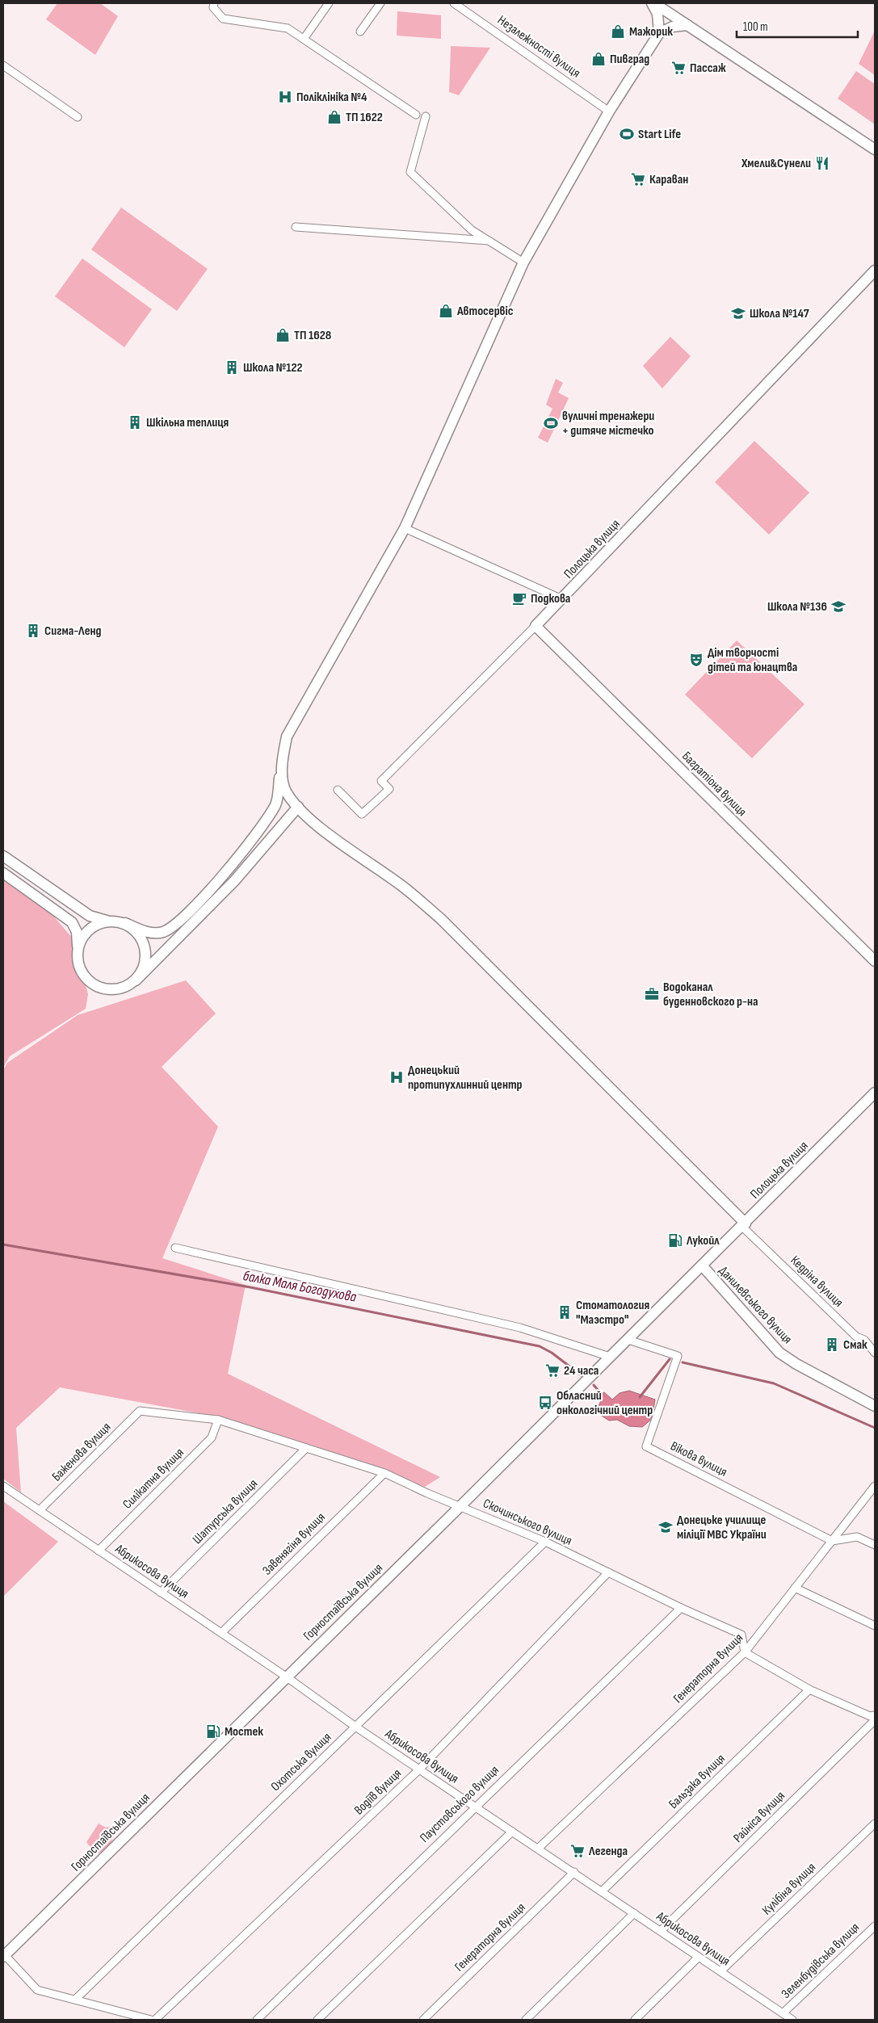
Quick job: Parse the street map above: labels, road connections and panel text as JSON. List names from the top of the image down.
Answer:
{
  "streets": {
    "street": [
      "Незалежності вулиця",
      "Полоцька вулиця",
      "Багратіона вулиця",
      "Кедріна вулиця",
      "Данилевського вулиця",
      "Баженова вулиця",
      "Вікова вулиця",
      "Силікатна вулиця",
      "Шатурська вулиця",
      "Скочинського вулиця",
      "Завенягіна вулиця",
      "Абрикосова вулиця",
      "Горностаївська вулиця",
      "Генераторна вулиця",
      "Охотська вулиця",
      "Бальзака вулиця",
      "Водіїв вулиця",
      "Паустовського вулиця",
      "Райніса вулиця",
      "Кулібіна вулиця",
      "Зеленбудівська вулиця"
    ]
  },
  "crossings": [
    ["Полоцька вулиця", "Багратіона вулиця"],
    ["Полоцька вулиця", "Кедріна вулиця"],
    ["Полоцька вулиця", "Данилевського вулиця"],
    ["Полоцька вулиця", "Горностаївська вулиця"],
    ["Данилевського вулиця", "Горностаївська вулиця"],
    ["Баженова вулиця", "Скочинського вулиця"],
    ["Баженова вулиця", "Абрикосова вулиця"],
    ["Вікова вулиця", "Горностаївська вулиця"],
    ["Вікова вулиця", "Генераторна вулиця"],
    ["Силікатна вулиця", "Скочинського вулиця"],
    ["Силікатна вулиця", "Абрикосова вулиця"],
    ["Шатурська вулиця", "Скочинського вулиця"],
    ["Шатурська вулиця", "Абрикосова вулиця"],
    ["Скочинського вулиця", "Завенягіна вулиця"],
    ["Скочинського вулиця", "Горностаївська вулиця"],
    ["Скочинського вулиця", "Генераторна вулиця"],
    ["Скочинського вулиця", "Охотська вулиця"],
    ["Скочинського вулиця", "Водіїв вулиця"],
    ["Скочинського вулиця", "Паустовського вулиця"],
    ["Завенягіна вулиця", "Абрикосова вулиця"],
    ["Абрикосова вулиця", "Горностаївська вулиця"],
    ["Абрикосова вулиця", "Генераторна вулиця"],
    ["Абрикосова вулиця", "Охотська вулиця"],
    ["Абрикосова вулиця", "Бальзака вулиця"],
    ["Абрикосова вулиця", "Водіїв вулиця"],
    ["Абрикосова вулиця", "Паустовського вулиця"],
    ["Абрикосова вулиця", "Райніса вулиця"],
    ["Абрикосова вулиця", "Кулібіна вулиця"],
    ["Абрикосова вулиця", "Зеленбудівська вулиця"]
  ],
  "water": ["балка Маля Богодухова"],
  "places": {
    "shop": [
      "Мажорик",
      "Пивград",
      "ТП 1622",
      "Автосервіс",
      "ТП 1628"
    ],
    "supermarket": [
      "Пассаж",
      "Караван",
      "24 часа",
      "Легенда"
    ],
    "hospital": ["Поліклініка №4", "Донецький протипухлинний центр"],
    "sports": ["Start Life", "вуличні тренажери + дитяче містечко"],
    "restaurant": ["Хмели&Сунели"],
    "school or university": ["Школа №147", "Школа №136", "Донецьке училище міліції МВС України"],
    "building": [
      "Школа №122",
      "Шкільна теплиця",
      "Сигма-Ленд",
      "Стоматология \"Маэстро\"",
      "Смак"
    ],
    "cafe": ["Подкова"],
    "theatre": ["Дім творчості дітей та юнацтва"],
    "office": ["Водоканал буденновского р-на"],
    "fuel station": ["Лукойл", "Мостек"],
    "bus stop": ["Обласний онкологічний центр"]
  },
  "scale_bar": "100 m"
}
